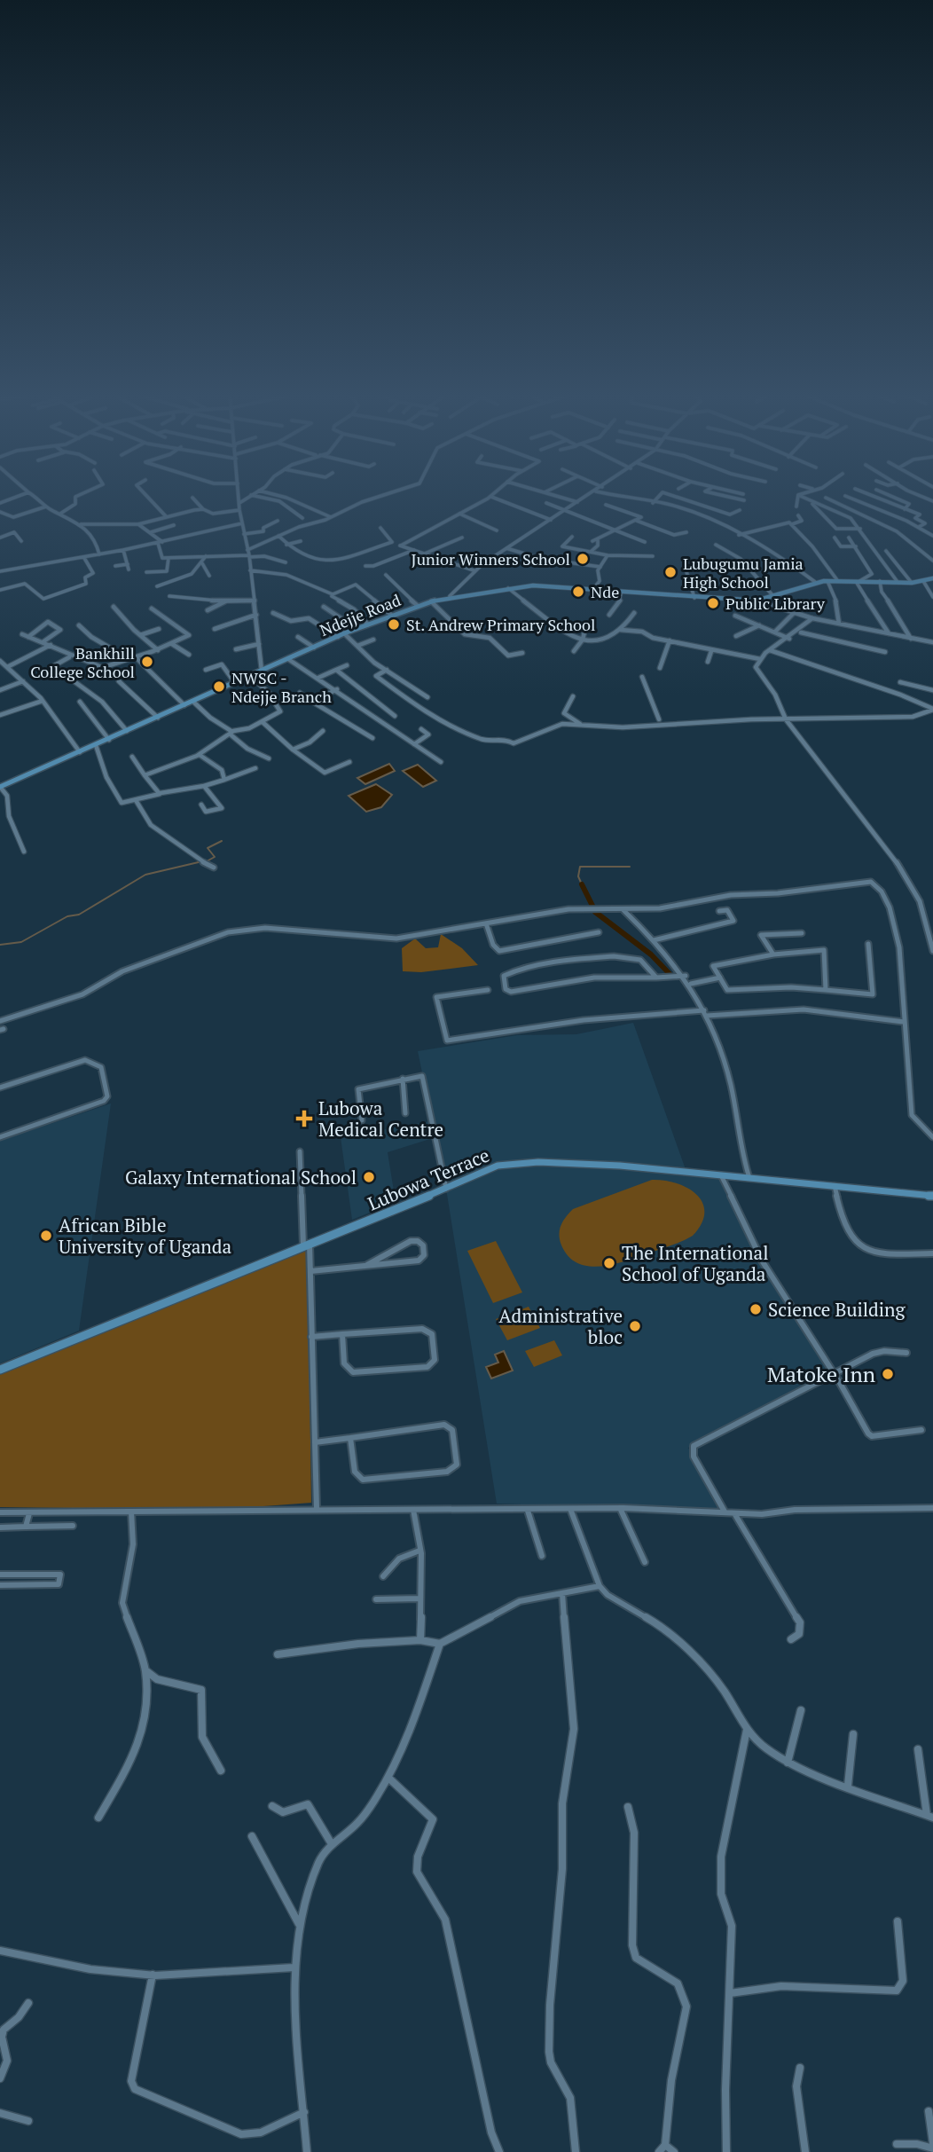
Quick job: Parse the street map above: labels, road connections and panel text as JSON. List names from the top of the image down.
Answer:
{
  "streets": {
    "street": ["Ndejje Road", "Lubowa Terrace"]
  },
  "places": {
    "other": [
      "Junior Winners School",
      "Lubugumu Jamia High School",
      "Nde",
      "Public Library",
      "St. Andrew Primary School",
      "Bankhill College School",
      "NWSC - Ndejje Branch",
      "Galaxy International School",
      "African Bible University of Uganda",
      "The International School of Uganda",
      "Science Building",
      "Administrative bloc",
      "Matoke Inn"
    ],
    "health": ["Lubowa Medical Centre"]
  }
}
